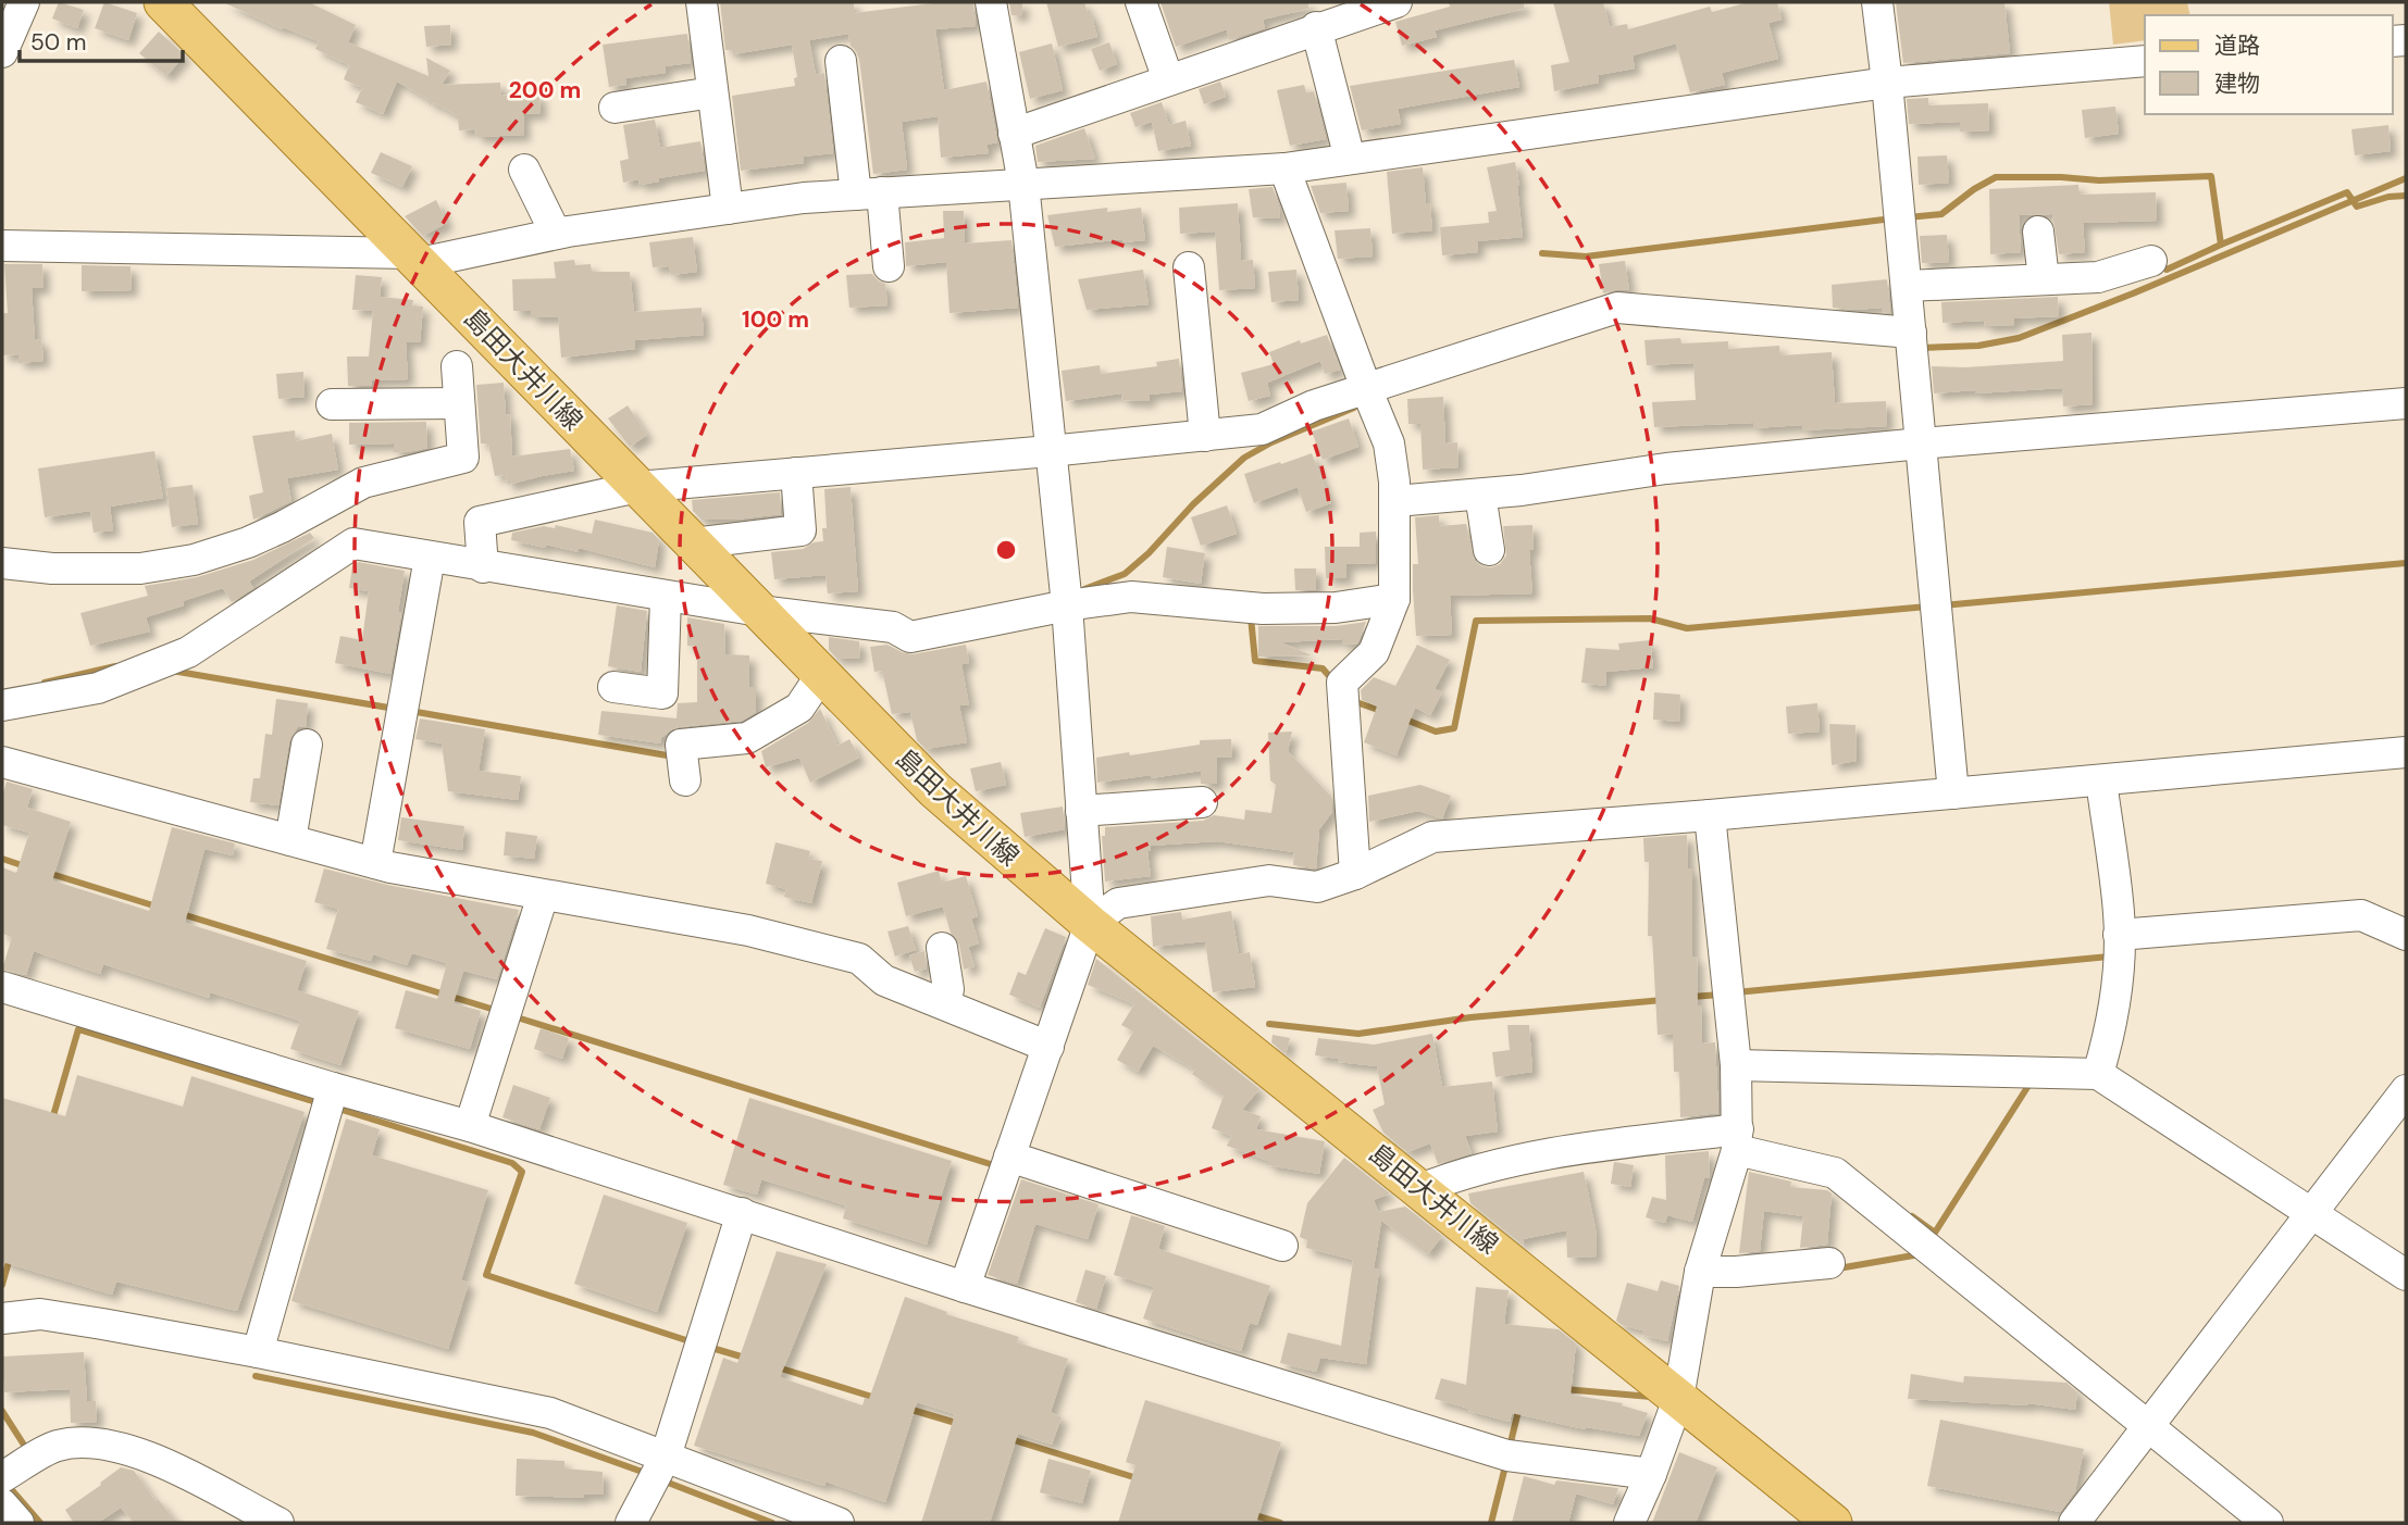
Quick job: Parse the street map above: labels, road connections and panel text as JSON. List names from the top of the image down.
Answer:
{
  "streets": {
    "main road": ["島田大井川線"]
  },
  "legend": ["道路", "建物"],
  "scale_bar": "50 m",
  "rings": ["200 m", "100 m"]
}
